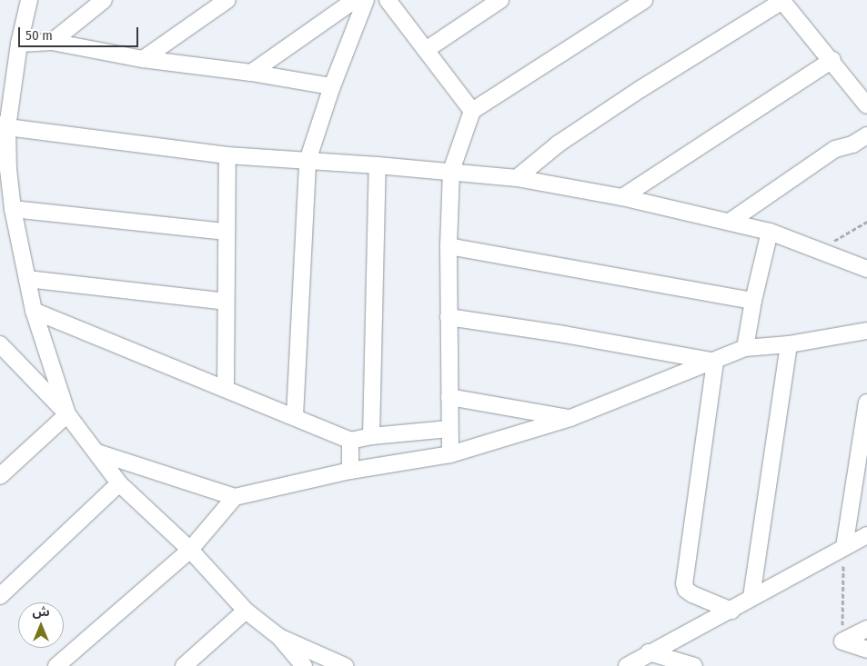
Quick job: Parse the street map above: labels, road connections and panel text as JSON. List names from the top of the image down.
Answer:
{
  "scale_bar": "50 m",
  "north": "top"
}
